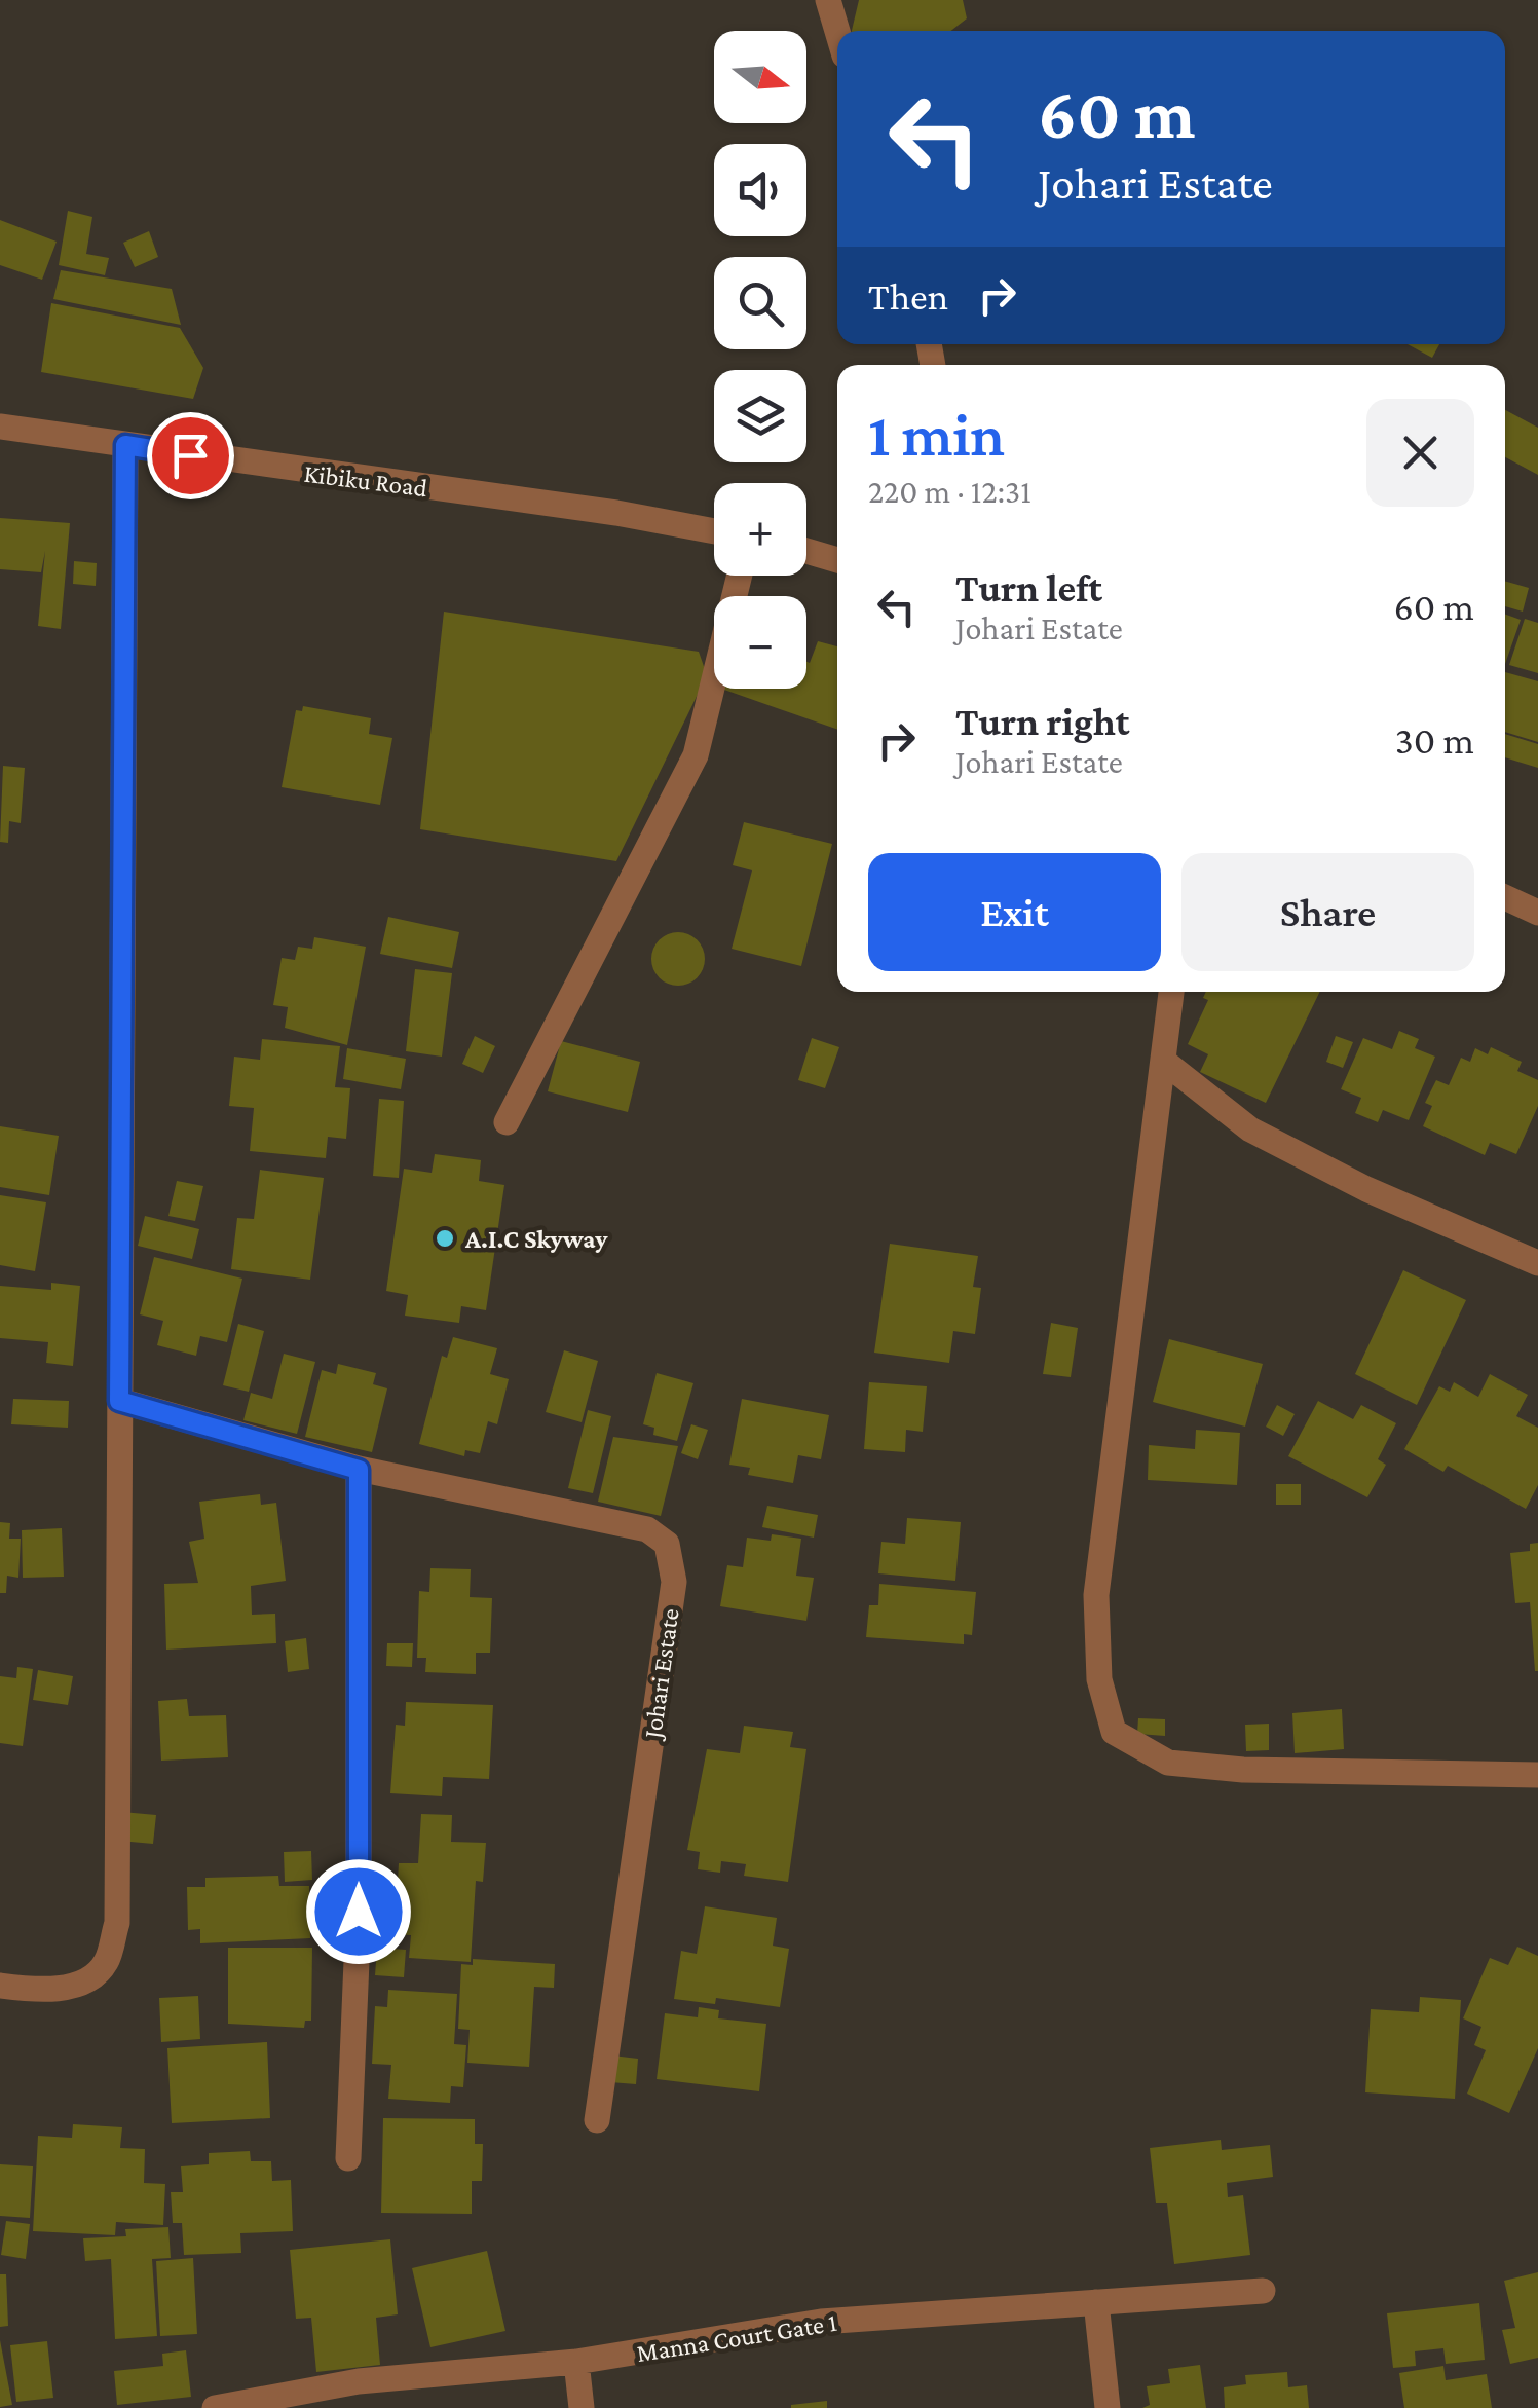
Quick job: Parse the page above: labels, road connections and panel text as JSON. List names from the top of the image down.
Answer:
{
  "streets": {
    "street": ["Kibiku Road", "Johari Estate", "Manna Court Gate 1"]
  },
  "places": ["A.I.C Skyway"],
  "north": "right",
  "page": {
    "map_buttons": ["+", "−"],
    "turn": ["60 m", "Johari Estate"],
    "then": "Then",
    "heading": ["1 min", "220 m · 12:31"],
    "list": [
      {
        "name": "Turn left",
        "note": "Johari Estate",
        "value": "60 m"
      },
      {
        "name": "Turn right",
        "note": "Johari Estate",
        "value": "30 m"
      }
    ],
    "buttons": ["Exit", "Share"]
  }
}
